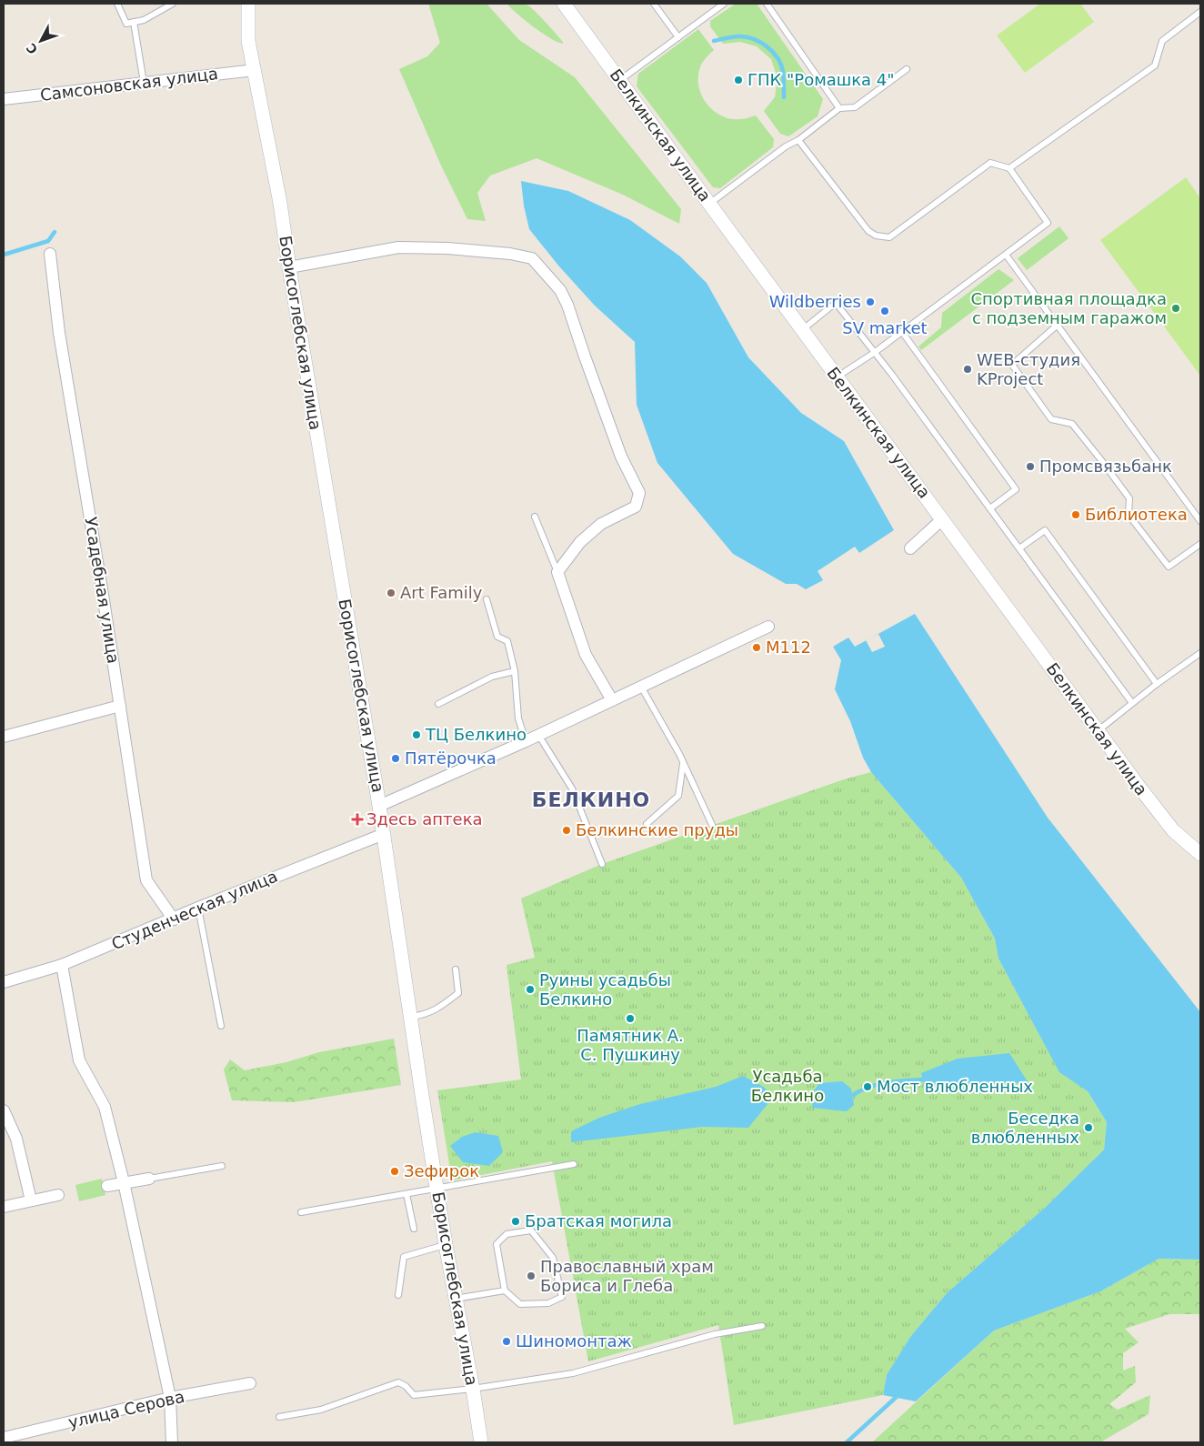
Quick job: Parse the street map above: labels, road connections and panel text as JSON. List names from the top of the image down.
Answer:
{
  "streets": {
    "street": [
      "Самсоновская улица",
      "Белкинская улица",
      "Борисоглебская улица",
      "Усадебная улица",
      "Студенческая улица",
      "улица Серова"
    ]
  },
  "crossings": [
    ["Самсоновская улица", "Борисоглебская улица"],
    ["Борисоглебская улица", "Студенческая улица"],
    ["Усадебная улица", "Студенческая улица"]
  ],
  "districts": ["БЕЛКИНО"],
  "parks": ["Усадьба Белкино"],
  "places": {
    "other": [
      "ГПК \"Ромашка 4\"",
      "Wildberries",
      "Спортивная площадка с подземным гаражом",
      "SV market",
      "WEB-студия KProject",
      "Промсвязьбанк",
      "Библиотека",
      "Art Family",
      "М112",
      "ТЦ Белкино",
      "Пятёрочка",
      "Белкинские пруды",
      "Руины усадьбы Белкино",
      "Памятник А. С. Пушкину",
      "Мост влюбленных",
      "Беседка влюбленных",
      "Зефирок",
      "Братская могила",
      "Православный храм Бориса и Глеба",
      "Шиномонтаж"
    ],
    "health": ["Здесь аптека"]
  },
  "north": "bottom left"
}
